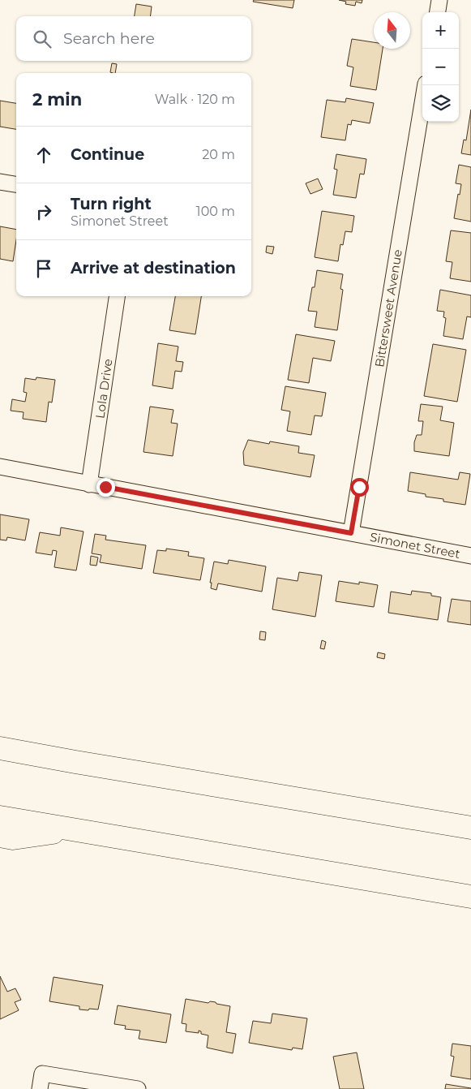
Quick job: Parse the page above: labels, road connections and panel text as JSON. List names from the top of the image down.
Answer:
{
  "streets": {
    "street": ["Bittersweet Avenue", "Lola Drive", "Simonet Street"]
  },
  "crossings": [
    ["Bittersweet Avenue", "Simonet Street"],
    ["Lola Drive", "Simonet Street"]
  ],
  "north": "top",
  "page": {
    "map_buttons": ["+", "−"],
    "search": "Search here",
    "heading": ["2 min", "Walk · 120 m"],
    "list": [
      ["Continue", "20 m"],
      ["Turn right", "Simonet Street", "100 m"],
      "Arrive at destination"
    ]
  }
}
